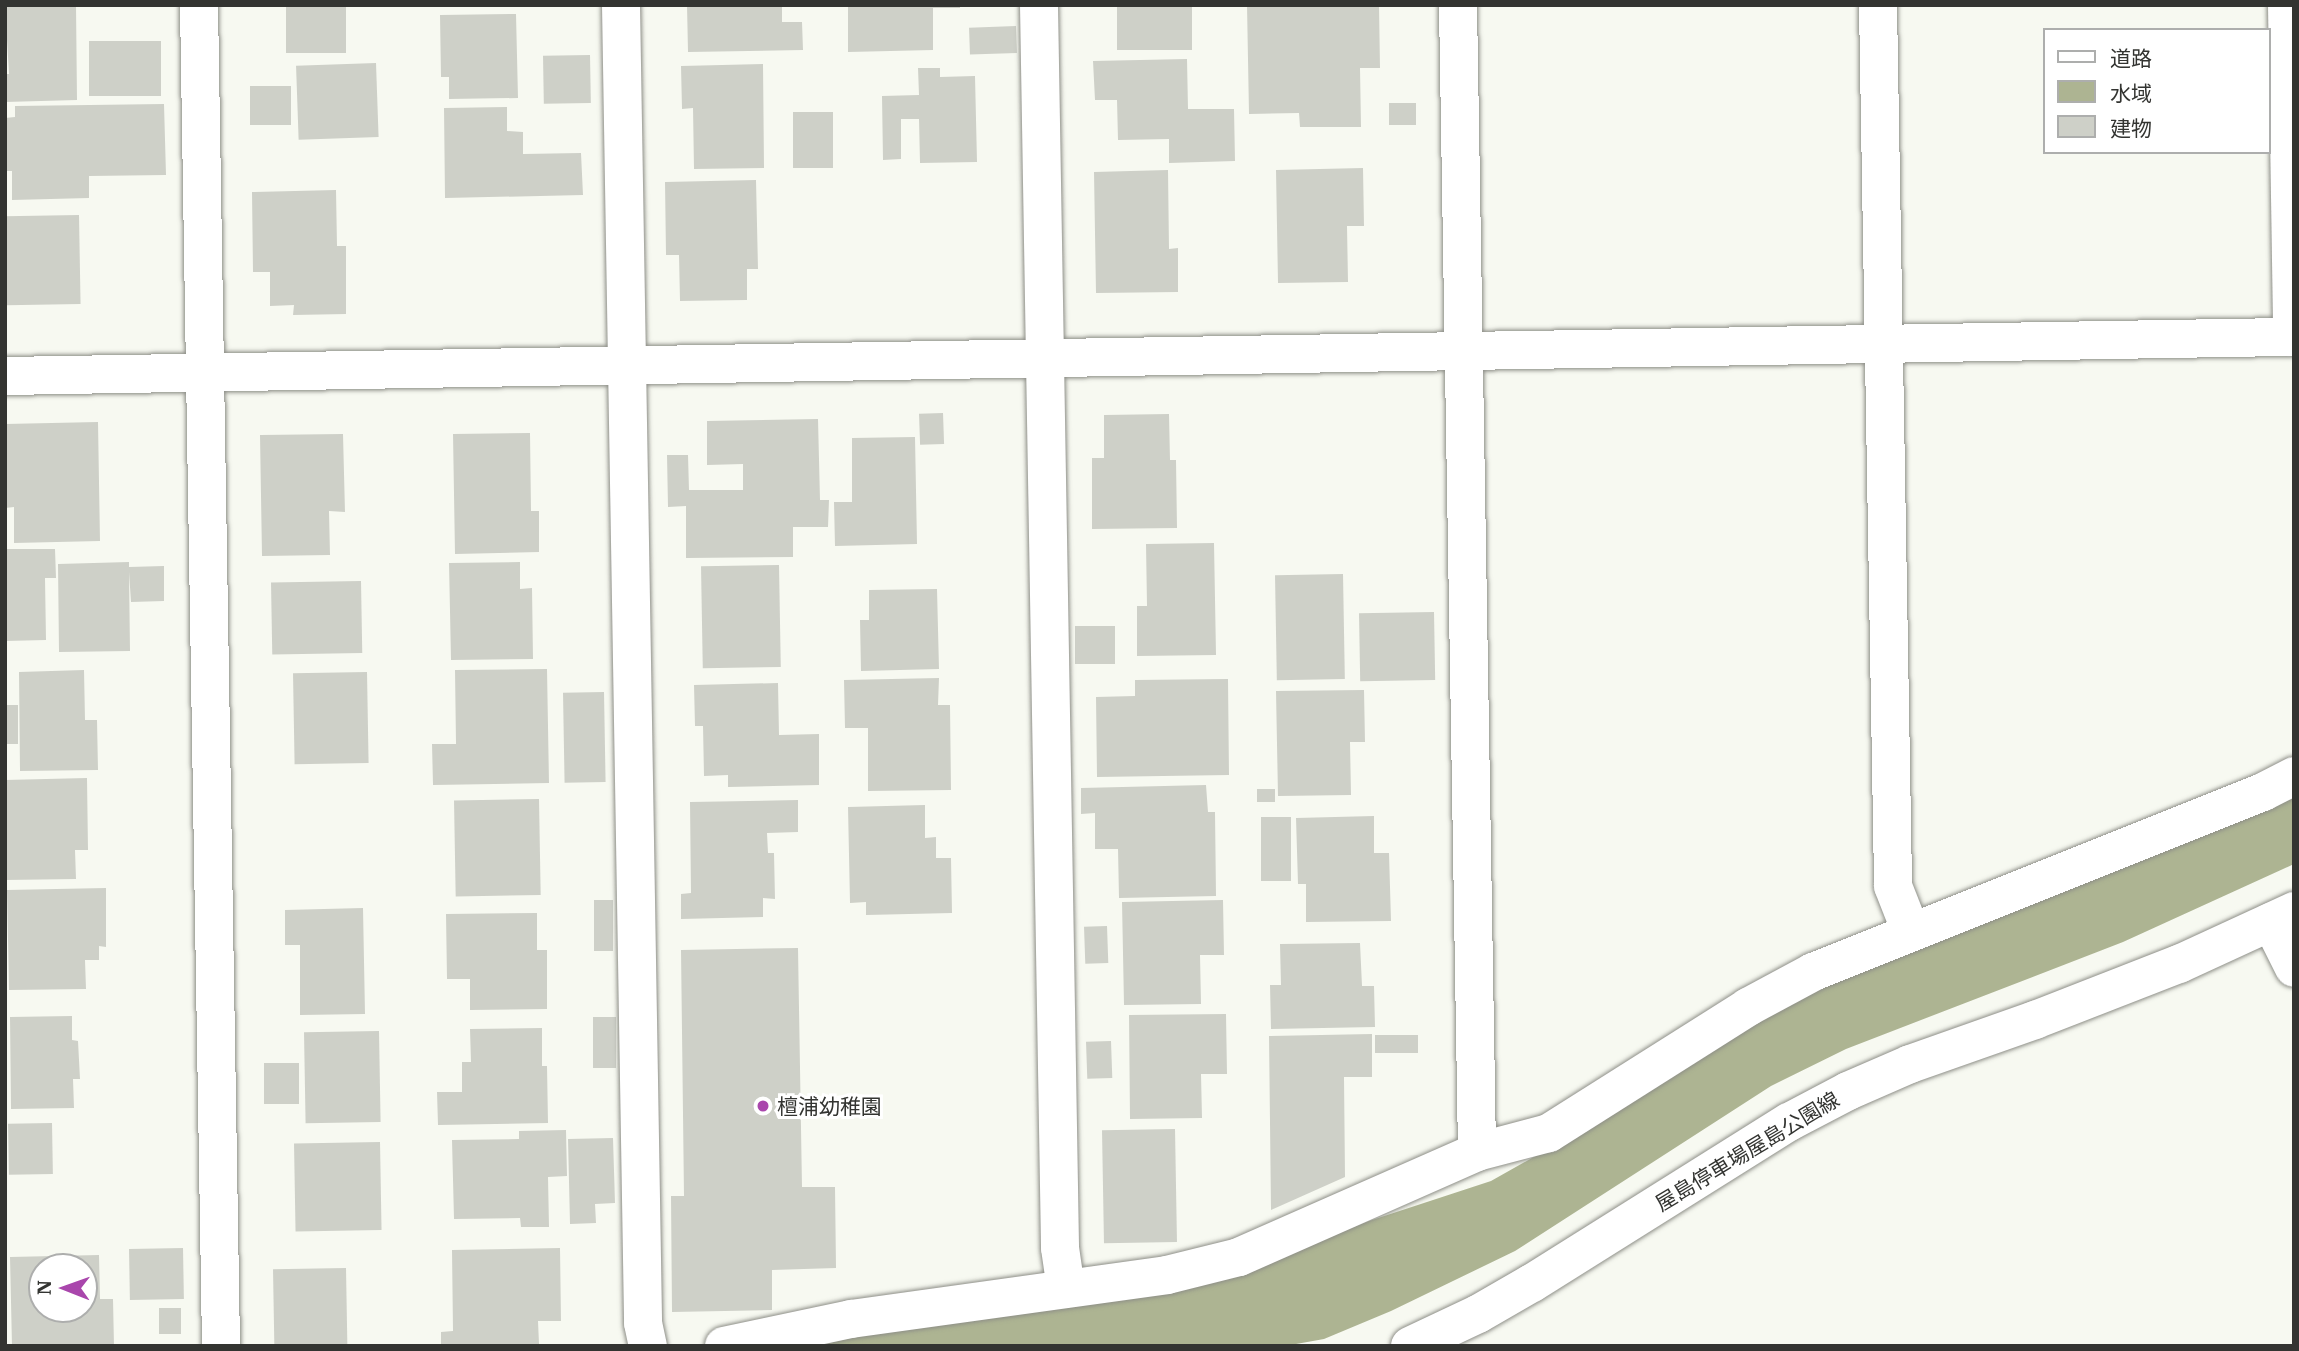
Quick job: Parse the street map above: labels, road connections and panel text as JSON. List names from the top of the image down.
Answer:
{
  "streets": {
    "street": ["屋島停車場屋島公園線"]
  },
  "places": ["檀浦幼稚園"],
  "legend": ["道路", "水域", "建物"],
  "north": "left"
}
